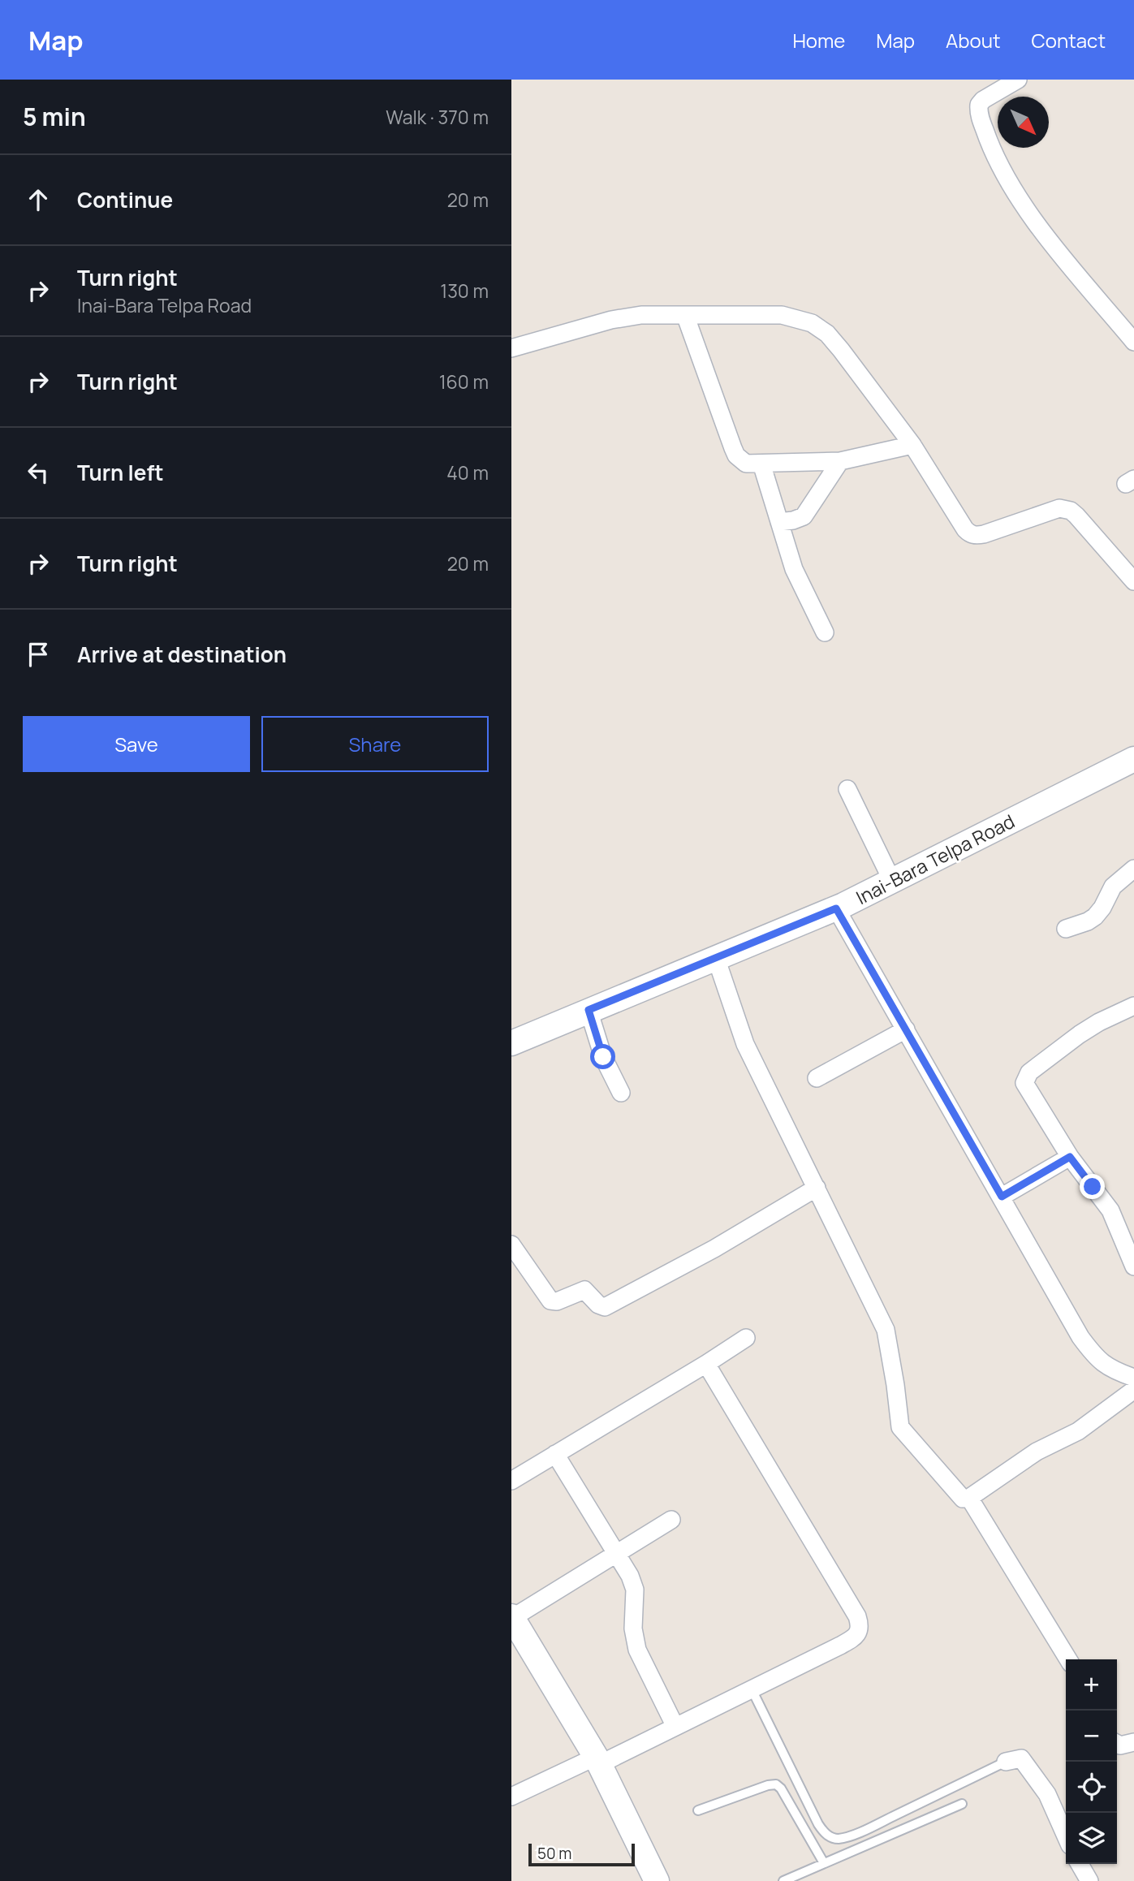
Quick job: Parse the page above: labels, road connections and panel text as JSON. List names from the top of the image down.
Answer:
{
  "streets": {
    "street": ["Inai-Bara Telpa Road"]
  },
  "scale_bar": "50 m",
  "north": "bottom right",
  "page": {
    "header": "Map",
    "nav": [
      "Home",
      "Map",
      "About",
      "Contact"
    ],
    "heading": ["5 min", "Walk · 370 m"],
    "list": [
      ["Continue", "20 m"],
      ["Turn right", "Inai-Bara Telpa Road", "130 m"],
      ["Turn right", "160 m"],
      ["Turn left", "40 m"],
      ["Turn right", "20 m"],
      "Arrive at destination"
    ],
    "buttons": ["Save", "Share"],
    "map_buttons": ["+", "−"],
    "scale": "50 m"
  }
}
